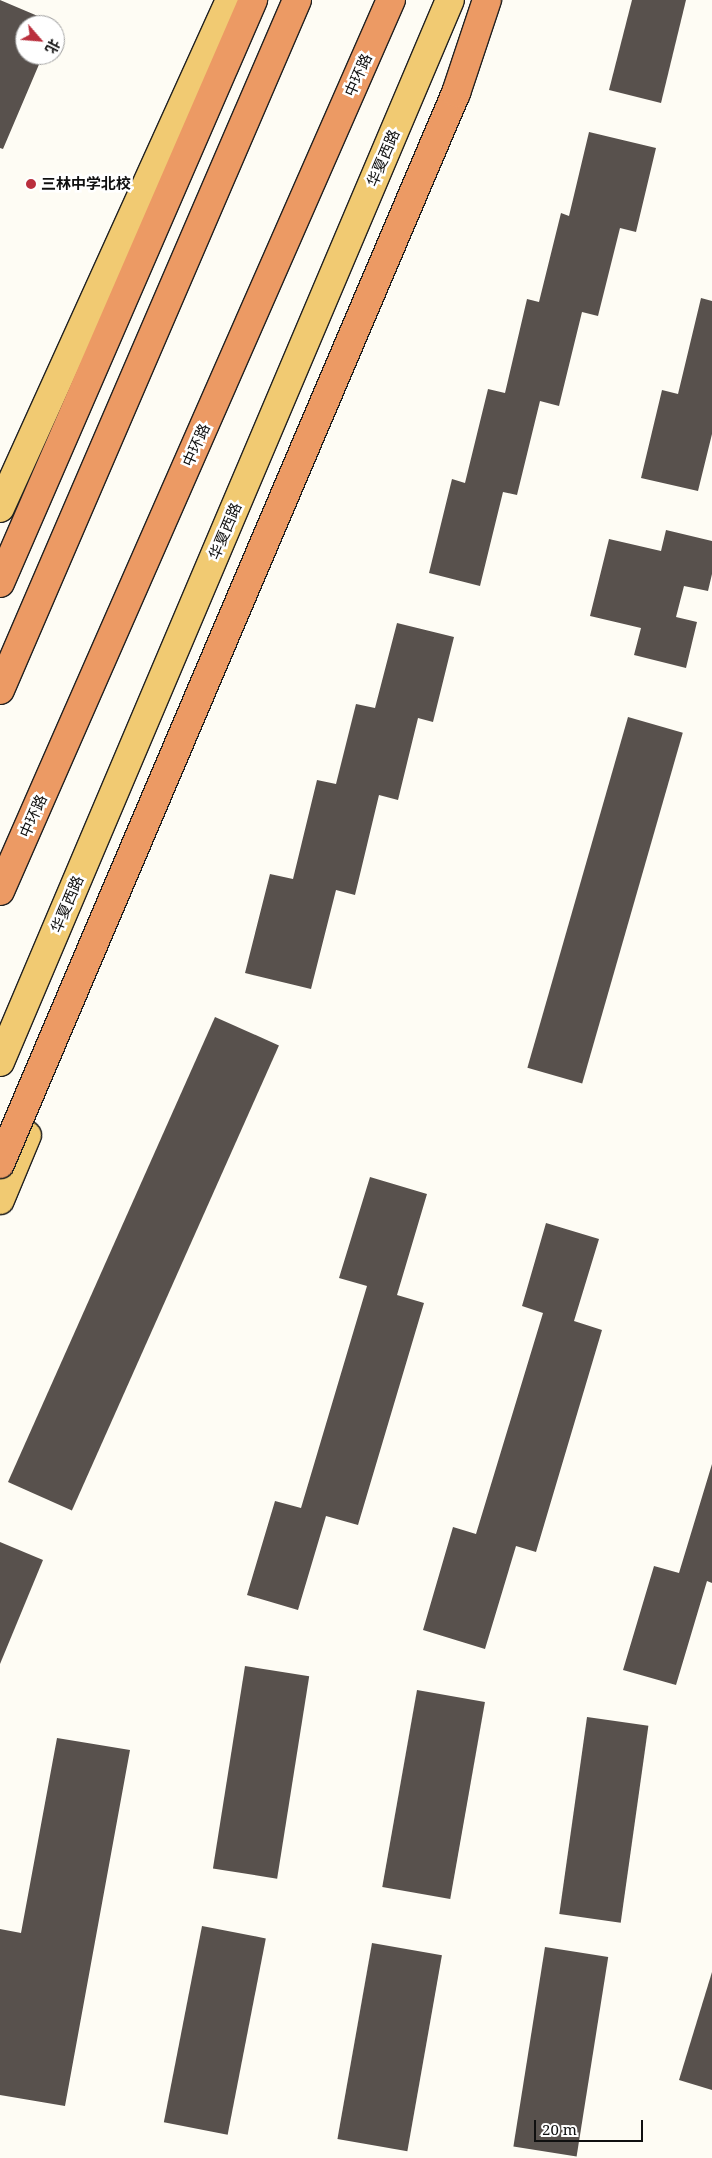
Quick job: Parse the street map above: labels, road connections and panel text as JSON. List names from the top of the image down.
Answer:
{
  "streets": {
    "highway": ["中环路"],
    "main road": ["华夏西路"]
  },
  "places": ["三林中学北校"],
  "scale_bar": "20 m",
  "north": "bottom right"
}
